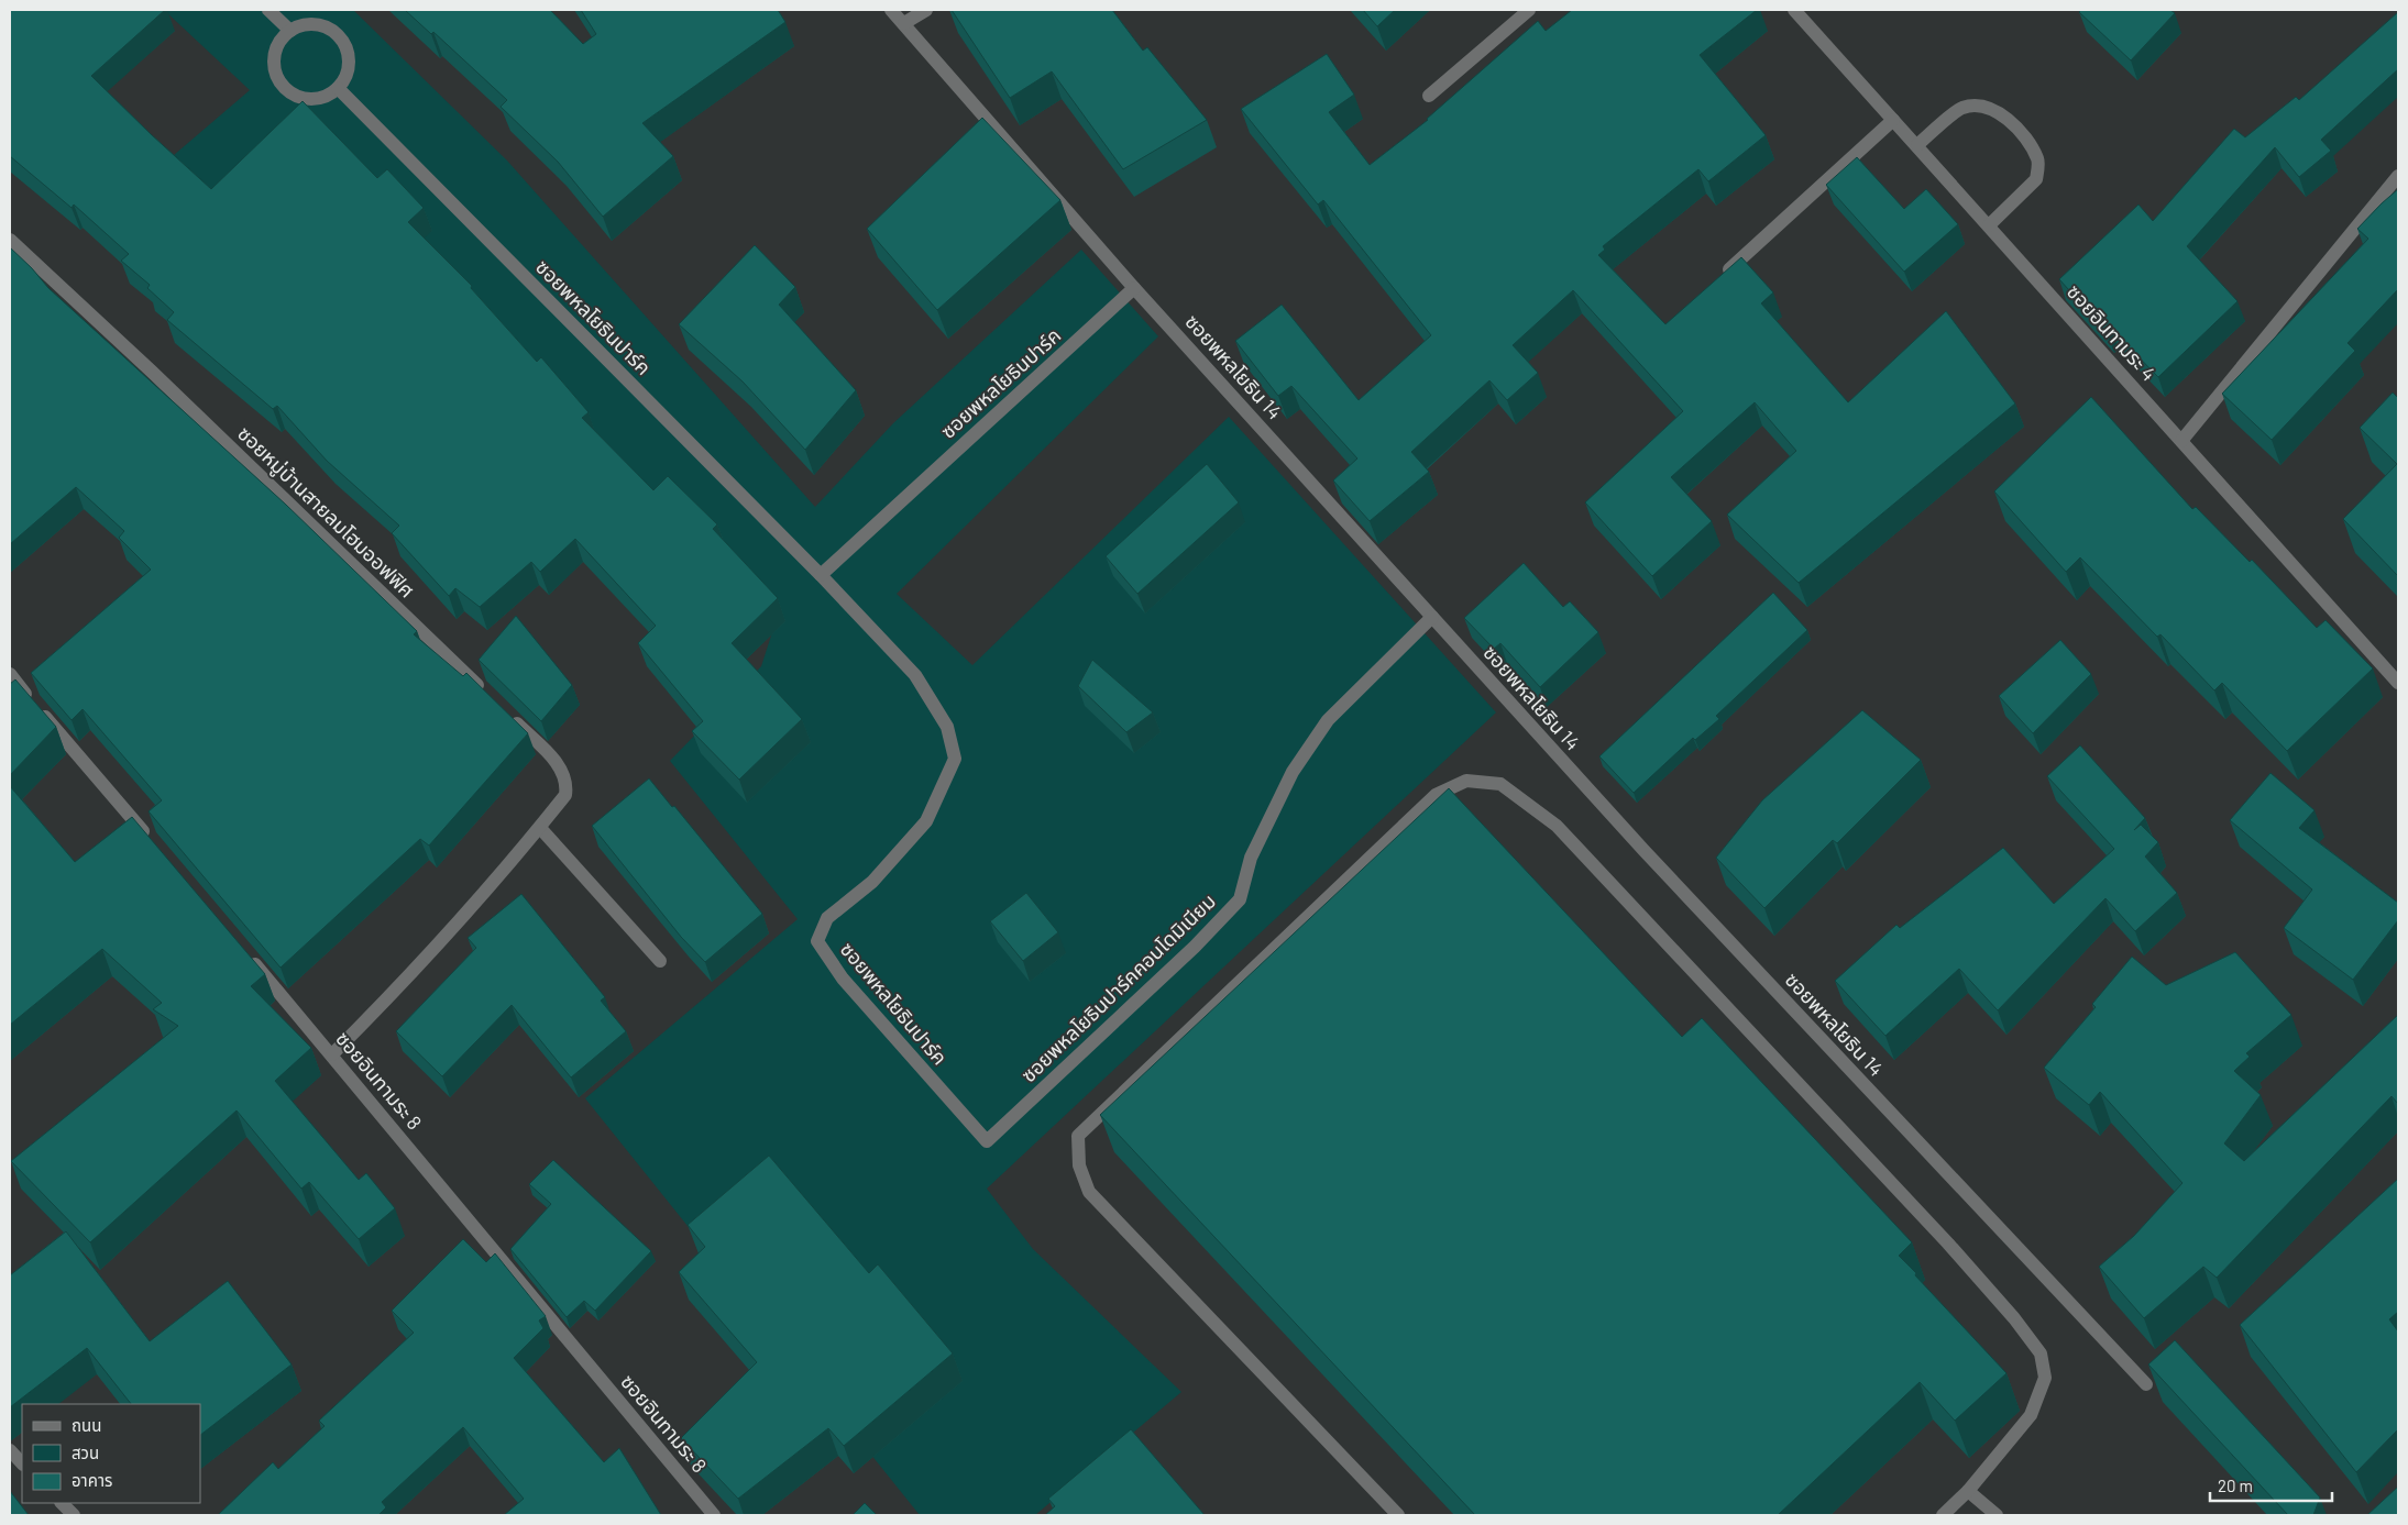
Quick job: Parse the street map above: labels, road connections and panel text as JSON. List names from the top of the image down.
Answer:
{
  "streets": {
    "street": [
      "ซอยพหลโยธินปาร์ค",
      "ซอยอินทามระ 4",
      "ซอยพหลโยธิน 14",
      "ซอยหมู่บ้านสายลมโฮมออฟฟิศ",
      "ซอยพหลโยธินปาร์คคอนโดมิเนียม",
      "ซอยอินทามระ 8"
    ]
  },
  "crossings": [
    ["ซอยพหลโยธินปาร์ค", "ซอยพหลโยธิน 14"],
    ["ซอยพหลโยธินปาร์ค", "ซอยพหลโยธินปาร์คคอนโดมิเนียม"],
    ["ซอยพหลโยธิน 14", "ซอยพหลโยธินปาร์คคอนโดมิเนียม"]
  ],
  "legend": ["ถนน", "สวน", "อาคาร"],
  "scale_bar": "20 m"
}
